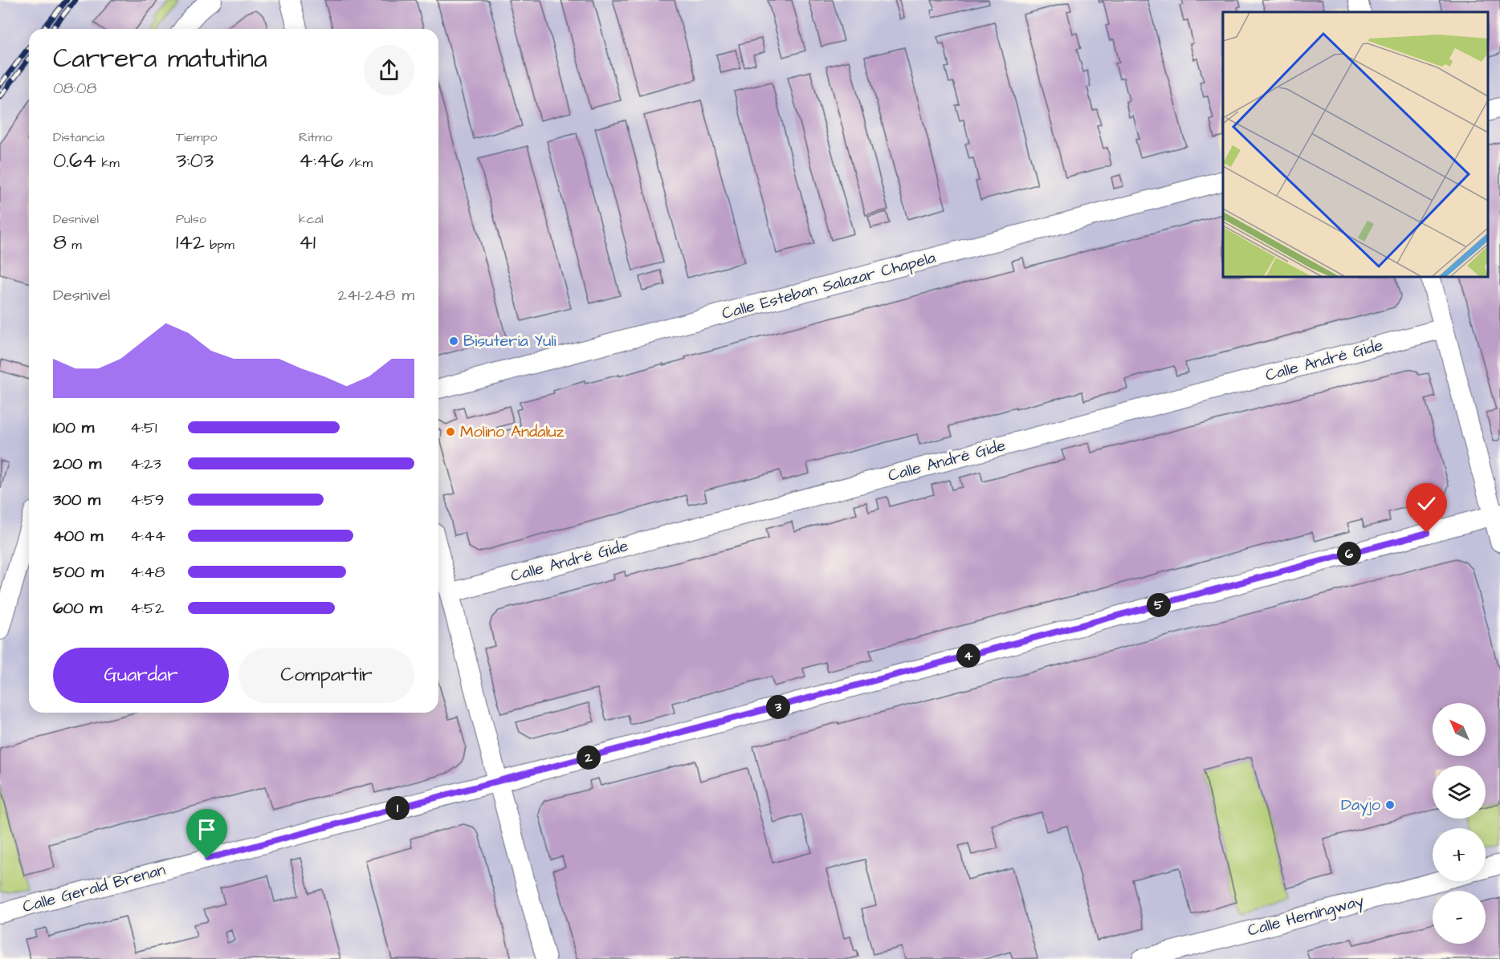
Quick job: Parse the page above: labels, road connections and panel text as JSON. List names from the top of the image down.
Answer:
{
  "streets": {
    "street": [
      "Calle Esteban Salazar Chapela",
      "Calle André Gide",
      "Calle Gerald Brenan",
      "Calle Hemingway"
    ]
  },
  "places": ["Bisutería Yuli", "Molino Andaluz", "Dayjo"],
  "north": "top left",
  "page": {
    "heading": ["Carrera matutina", "08:08"],
    "stats": [
      ["Distancia", "0.64 km"],
      ["Tiempo", "3:03"],
      ["Ritmo", "4:46 /km"],
      ["Desnivel", "8 m"],
      ["Pulso", "142 bpm"],
      ["kcal", "41"]
    ],
    "chart": ["Desnivel", "241–248 m"],
    "list": [
      {
        "name": "100 m",
        "note": "4:51"
      },
      {
        "name": "200 m",
        "note": "4:23"
      },
      {
        "name": "300 m",
        "note": "4:59"
      },
      {
        "name": "400 m",
        "note": "4:44"
      },
      {
        "name": "500 m",
        "note": "4:48"
      },
      {
        "name": "600 m",
        "note": "4:52"
      }
    ],
    "pins": [
      "6",
      "5",
      "4",
      "3",
      "2",
      "1"
    ],
    "buttons": ["Guardar", "Compartir"],
    "map_buttons": ["+", "−"]
  }
}
